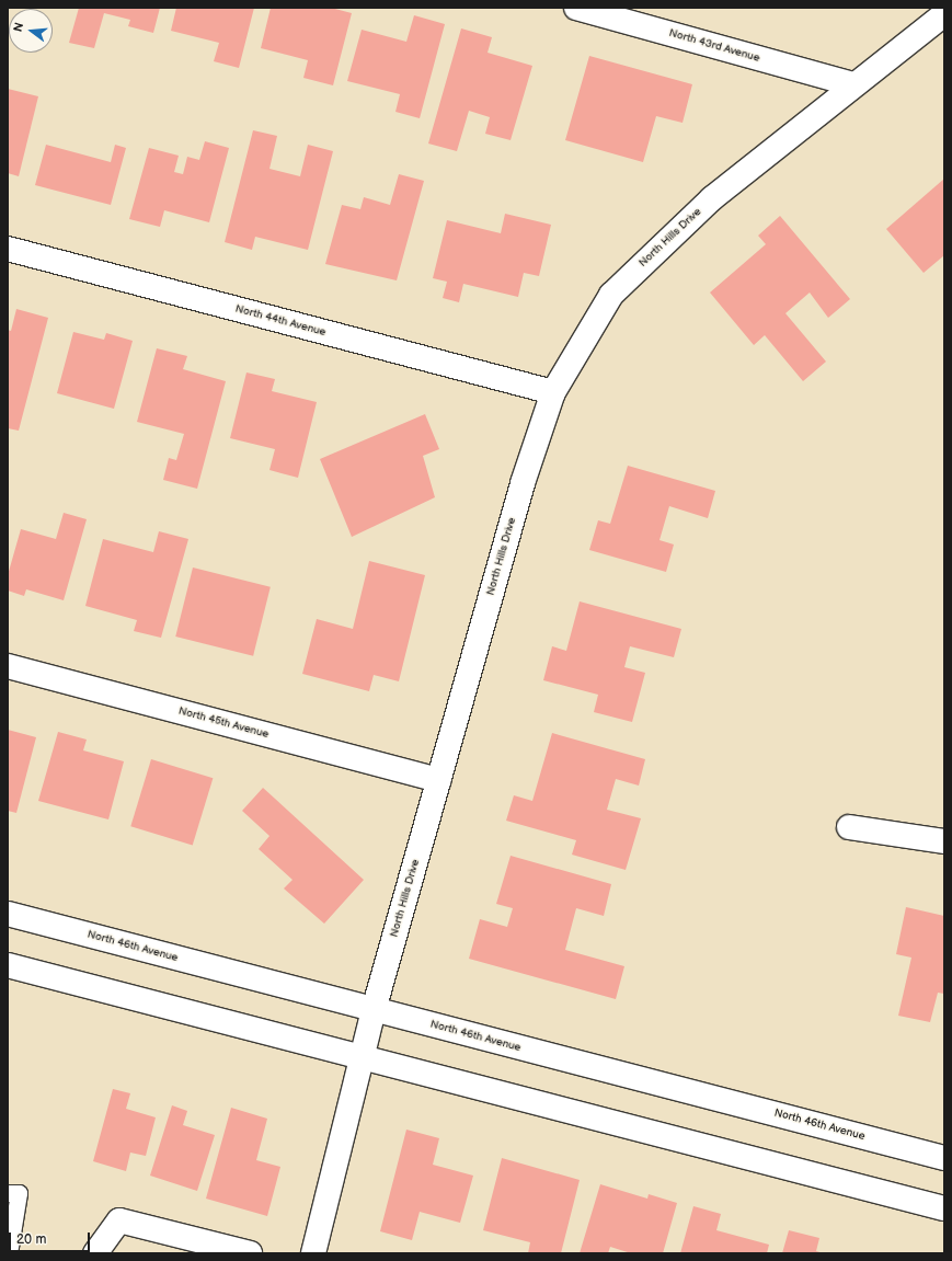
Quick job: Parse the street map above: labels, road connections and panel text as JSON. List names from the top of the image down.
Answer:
{
  "streets": {
    "street": [
      "North 43rd Avenue",
      "North Hills Drive",
      "North 44th Avenue",
      "North 45th Avenue",
      "North 46th Avenue"
    ]
  },
  "crossings": [
    ["North 43rd Avenue", "North Hills Drive"],
    ["North Hills Drive", "North 44th Avenue"],
    ["North Hills Drive", "North 45th Avenue"],
    ["North Hills Drive", "North 46th Avenue"]
  ],
  "scale_bar": "20 m",
  "north": "left"
}
